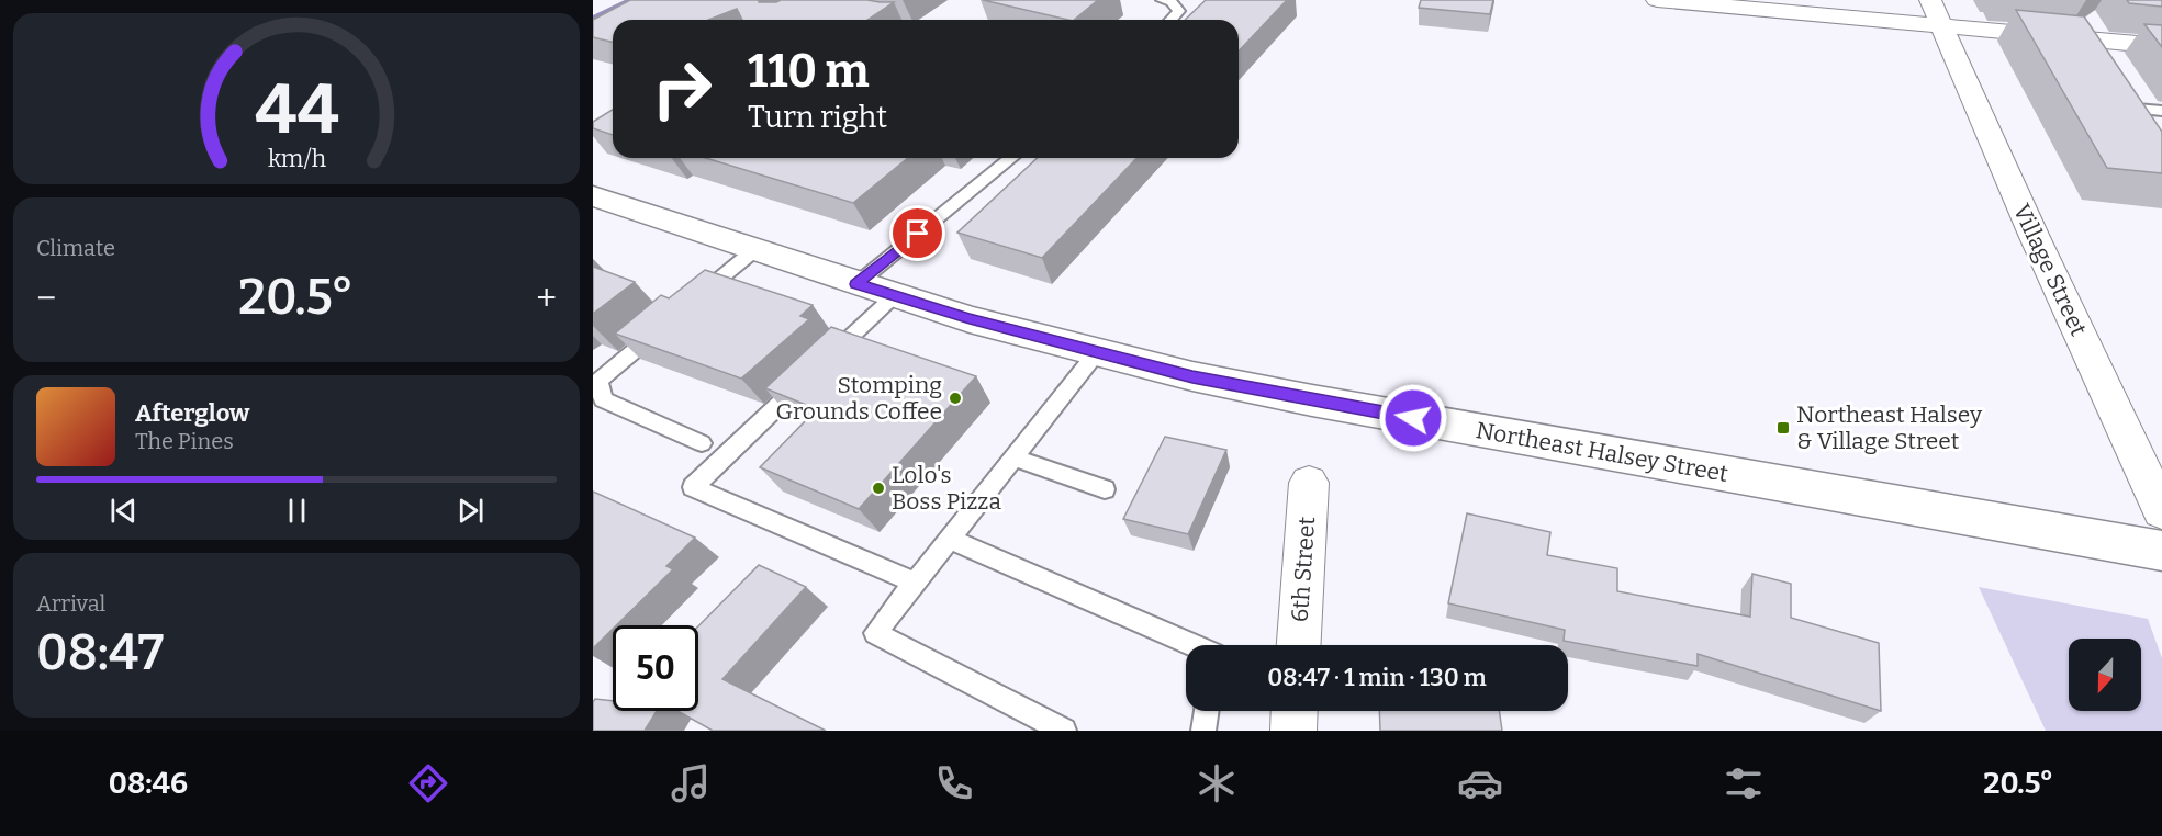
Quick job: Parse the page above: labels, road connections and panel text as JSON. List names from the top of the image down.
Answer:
{
  "streets": {
    "main road": ["Northeast Halsey Street"],
    "street": ["Village Street", "6th Street"]
  },
  "places": {
    "other": ["Stomping Grounds Coffee", "Lolo's Boss Pizza"],
    "transit": ["Northeast Halsey & Village Street"]
  },
  "north": "bottom",
  "page": {
    "turn": ["110 m", "Turn right"],
    "tile": [
      "Climate",
      ["Arrival", "08:47"]
    ],
    "heat": ["−", "20.5°", "+"],
    "song": ["Afterglow", "The Pines"],
    "limit": "50",
    "trip": "08:47 · 1 min · 130 m",
    "tabs": ["08:46", "20.5°"],
    "gauge": ["44", "km/h"]
  }
}
